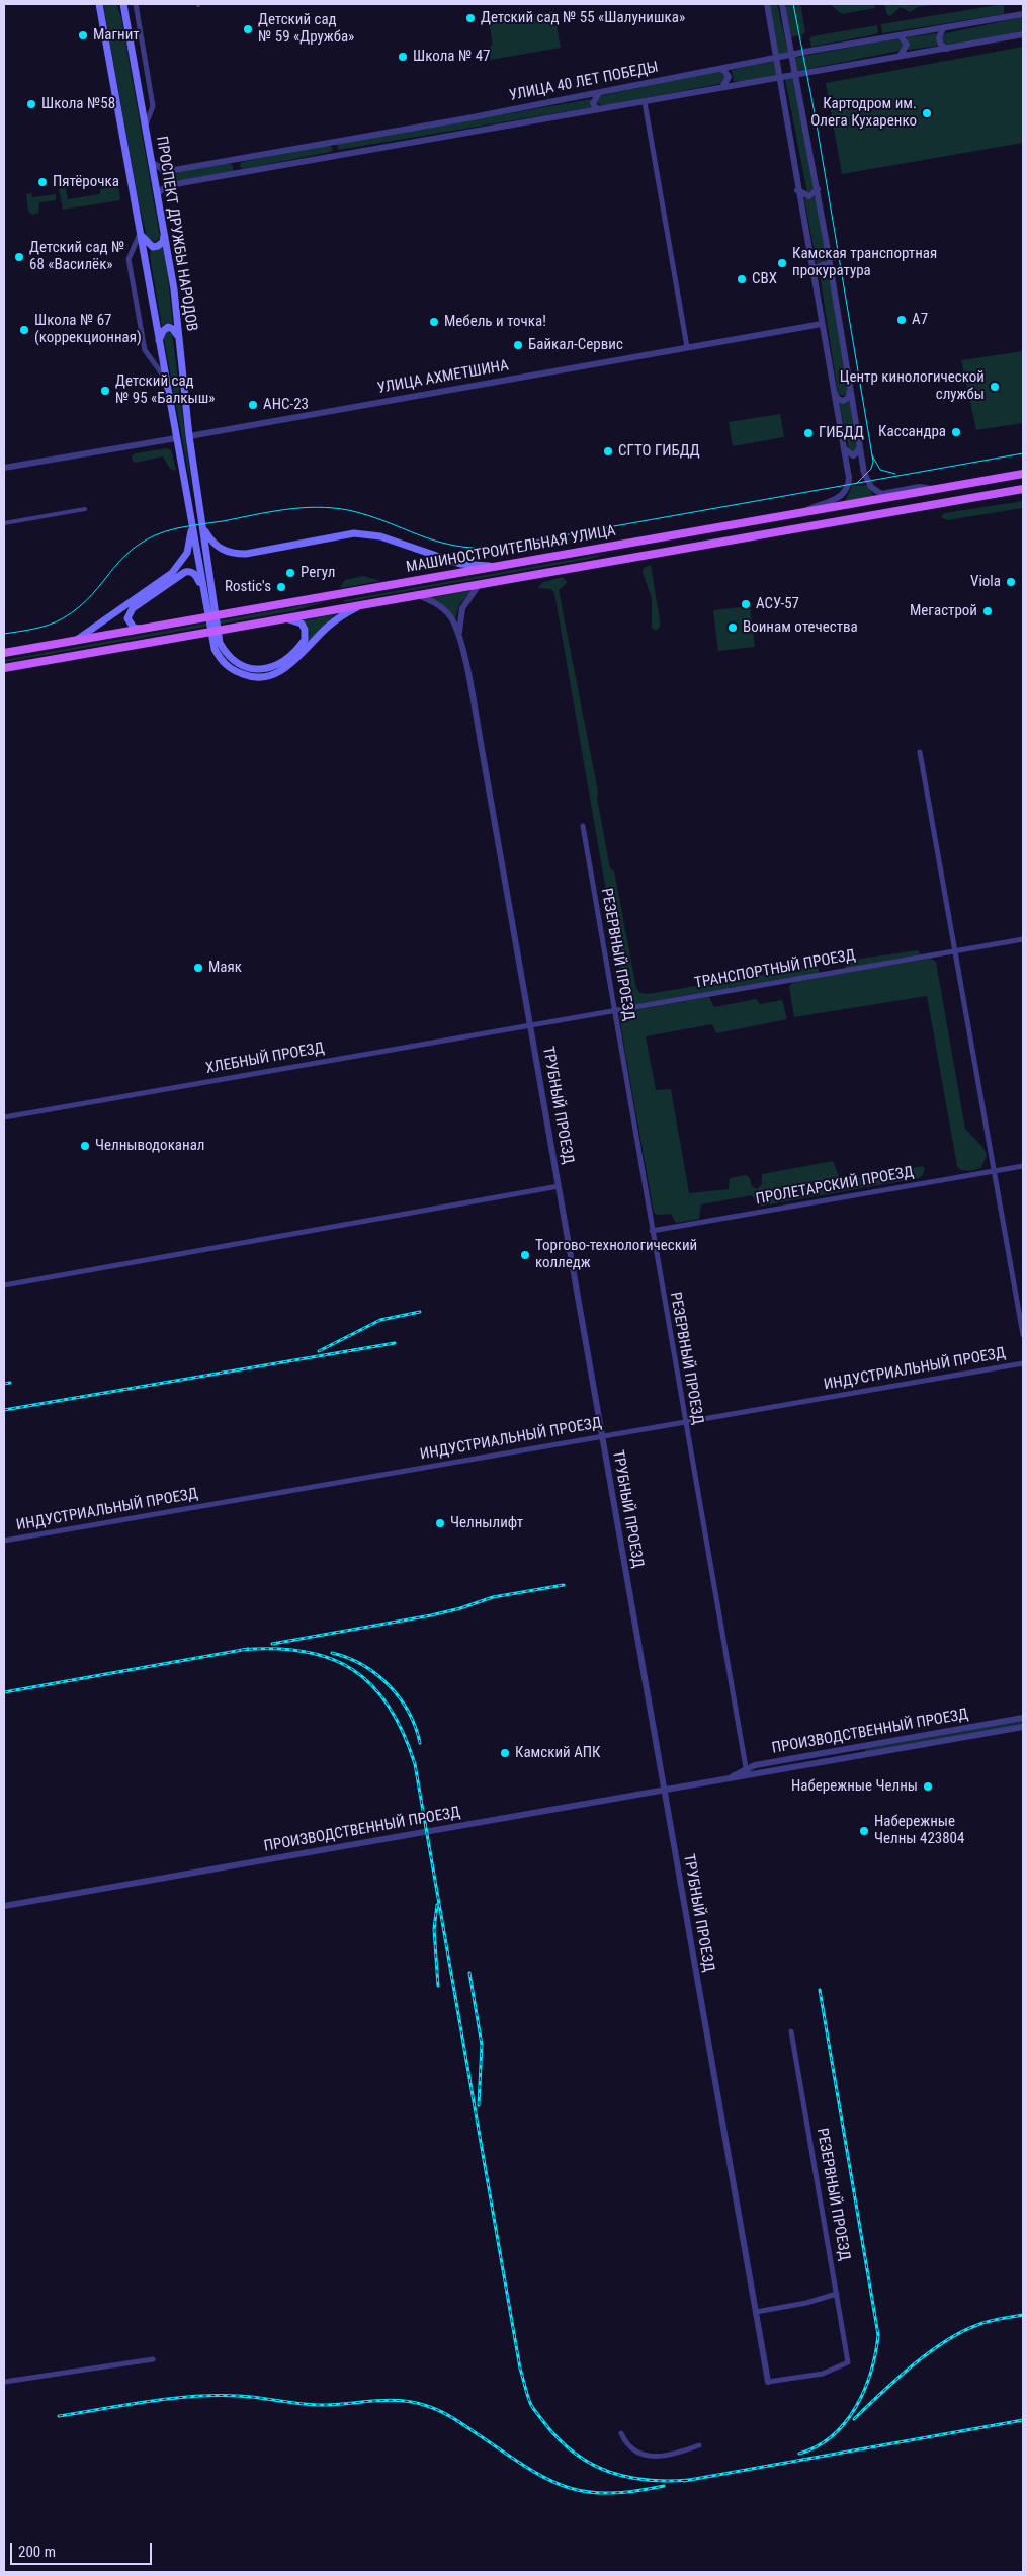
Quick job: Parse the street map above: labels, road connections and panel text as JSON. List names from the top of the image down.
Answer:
{
  "streets": {
    "main road": ["ПРОСПЕКТ ДРУЖБЫ НАРОДОВ", "МАШИНОСТРОИТЕЛЬНАЯ УЛИЦА"],
    "street": [
      "УЛИЦА 40 ЛЕТ ПОБЕДЫ",
      "УЛИЦА АХМЕТШИНА",
      "РЕЗЕРВНЫЙ ПРОЕЗД",
      "ТРАНСПОРТНЫЙ ПРОЕЗД",
      "ХЛЕБНЫЙ ПРОЕЗД",
      "ТРУБНЫЙ ПРОЕЗД",
      "ПРОЛЕТАРСКИЙ ПРОЕЗД",
      "ИНДУСТРИАЛЬНЫЙ ПРОЕЗД",
      "ПРОИЗВОДСТВЕННЫЙ ПРОЕЗД"
    ]
  },
  "crossings": [
    ["УЛИЦА 40 ЛЕТ ПОБЕДЫ", "ПРОСПЕКТ ДРУЖБЫ НАРОДОВ"],
    ["ПРОСПЕКТ ДРУЖБЫ НАРОДОВ", "УЛИЦА АХМЕТШИНА"],
    ["ПРОСПЕКТ ДРУЖБЫ НАРОДОВ", "МАШИНОСТРОИТЕЛЬНАЯ УЛИЦА"],
    ["РЕЗЕРВНЫЙ ПРОЕЗД", "ТРАНСПОРТНЫЙ ПРОЕЗД"],
    ["РЕЗЕРВНЫЙ ПРОЕЗД", "ТРУБНЫЙ ПРОЕЗД"],
    ["РЕЗЕРВНЫЙ ПРОЕЗД", "ПРОЛЕТАРСКИЙ ПРОЕЗД"],
    ["РЕЗЕРВНЫЙ ПРОЕЗД", "ИНДУСТРИАЛЬНЫЙ ПРОЕЗД"],
    ["РЕЗЕРВНЫЙ ПРОЕЗД", "ПРОИЗВОДСТВЕННЫЙ ПРОЕЗД"],
    ["ТРАНСПОРТНЫЙ ПРОЕЗД", "ХЛЕБНЫЙ ПРОЕЗД"],
    ["ТРАНСПОРТНЫЙ ПРОЕЗД", "ТРУБНЫЙ ПРОЕЗД"],
    ["ХЛЕБНЫЙ ПРОЕЗД", "ТРУБНЫЙ ПРОЕЗД"],
    ["ТРУБНЫЙ ПРОЕЗД", "ИНДУСТРИАЛЬНЫЙ ПРОЕЗД"],
    ["ТРУБНЫЙ ПРОЕЗД", "ПРОИЗВОДСТВЕННЫЙ ПРОЕЗД"]
  ],
  "places": [
    "Детский сад № 55 «Шалунишка»",
    "Детский сад № 59 «Дружба»",
    "Магнит",
    "Школа № 47",
    "Школа №58",
    "Картодром им. Олега Кухаренко",
    "Пятёрочка",
    "Детский сад № 68 «Василёк»",
    "Камская транспортная прокуратура",
    "СВХ",
    "А7",
    "Мебель и точка!",
    "Школа № 67 (коррекционная)",
    "Байкал-Сервис",
    "Центр кинологической службы",
    "Детский сад № 95 «Балкыш»",
    "АНС-23",
    "Кассандра",
    "ГИБДД",
    "СГТО ГИБДД",
    "Регул",
    "Viola",
    "Rostic's",
    "АСУ-57",
    "Мегастрой",
    "Воинам отечества",
    "Маяк",
    "Челныводоканал",
    "Торгово-технологический колледж",
    "Челнылифт",
    "Камский АПК",
    "Набережные Челны",
    "Набережные Челны 423804"
  ],
  "scale_bar": "200 m"
}
